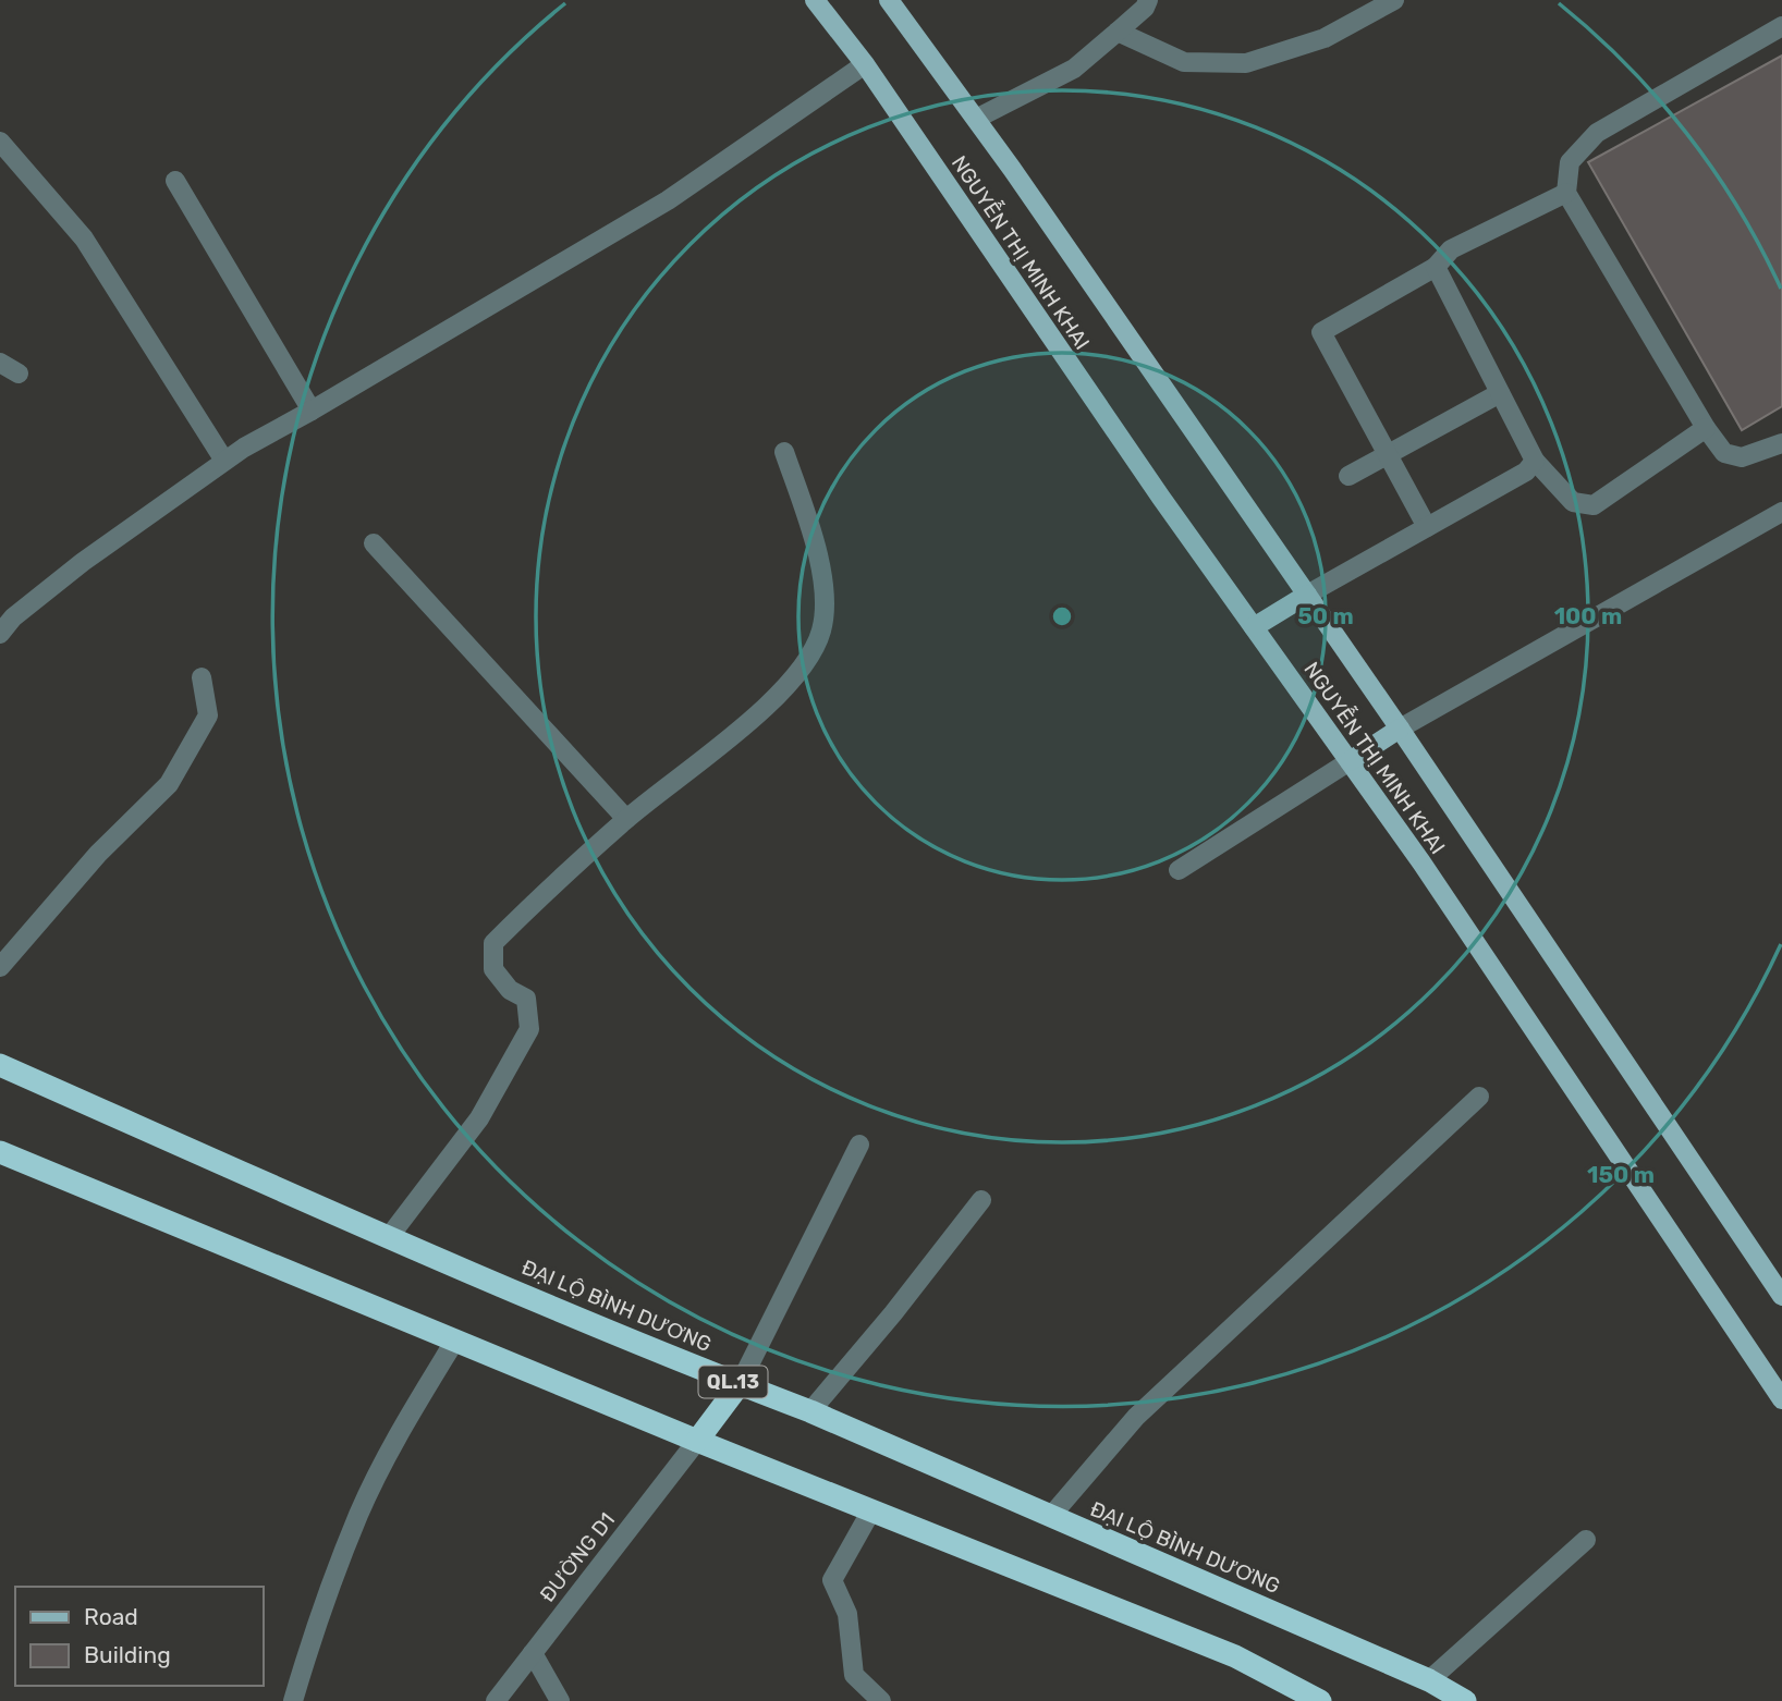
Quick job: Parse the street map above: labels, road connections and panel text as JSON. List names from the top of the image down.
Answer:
{
  "streets": {
    "highway": ["ĐẠI LỘ BÌNH DƯƠNG", "QL.13"],
    "main road": ["NGUYỄN THỊ MINH KHAI"],
    "street": ["ĐƯỜNG D1"]
  },
  "legend": ["Road", "Building"],
  "rings": ["50 m", "100 m", "150 m"]
}
